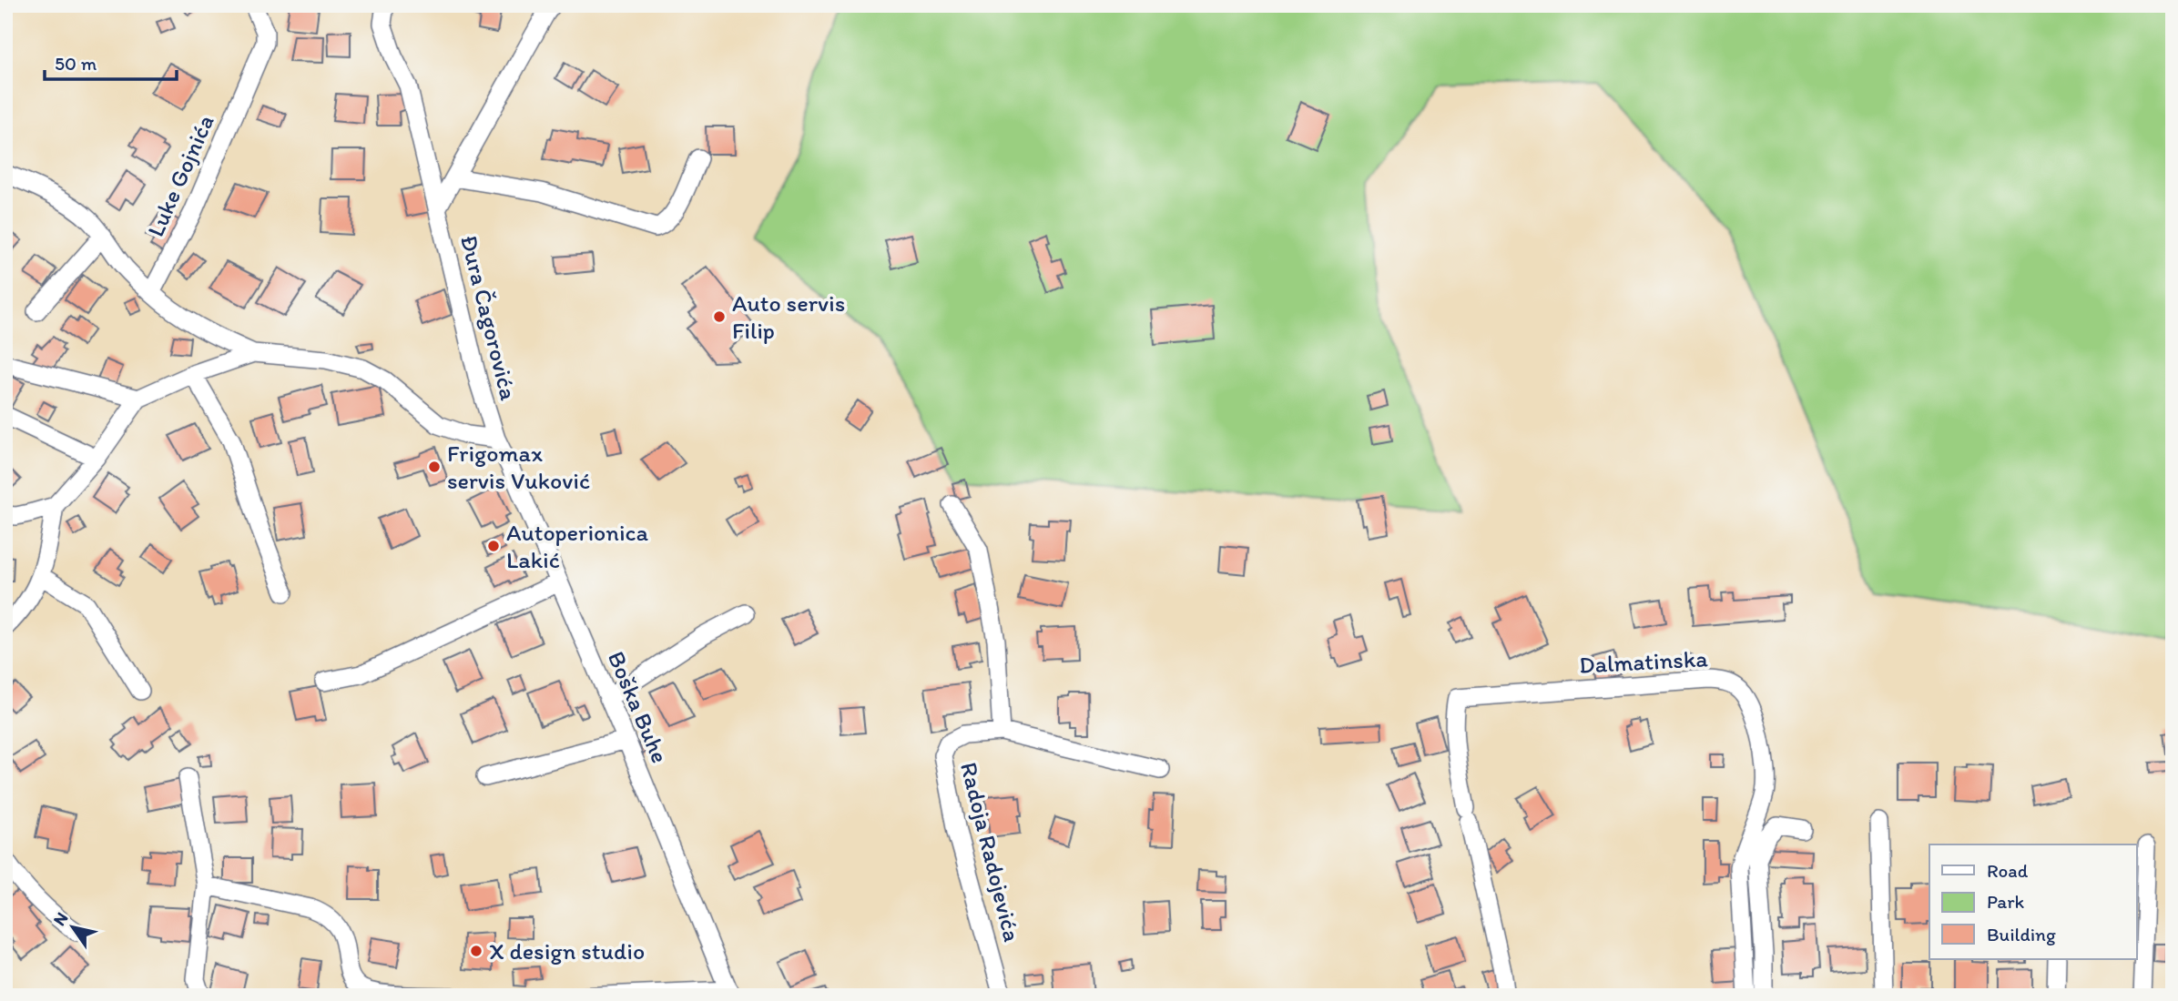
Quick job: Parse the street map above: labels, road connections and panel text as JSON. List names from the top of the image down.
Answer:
{
  "streets": {
    "street": [
      "Luke Gojnića",
      "Đura Čagorovića",
      "Dalmatinska",
      "Boška Buhe",
      "Radoja Radojevića"
    ]
  },
  "crossings": [
    ["Đura Čagorovića", "Boška Buhe"]
  ],
  "places": [
    "Auto servis Filip",
    "Frigomax servis Vuković",
    "Autoperionica Lakić",
    "X design studio"
  ],
  "legend": ["Road", "Park", "Building"],
  "scale_bar": "50 m",
  "north": "top left"
}
